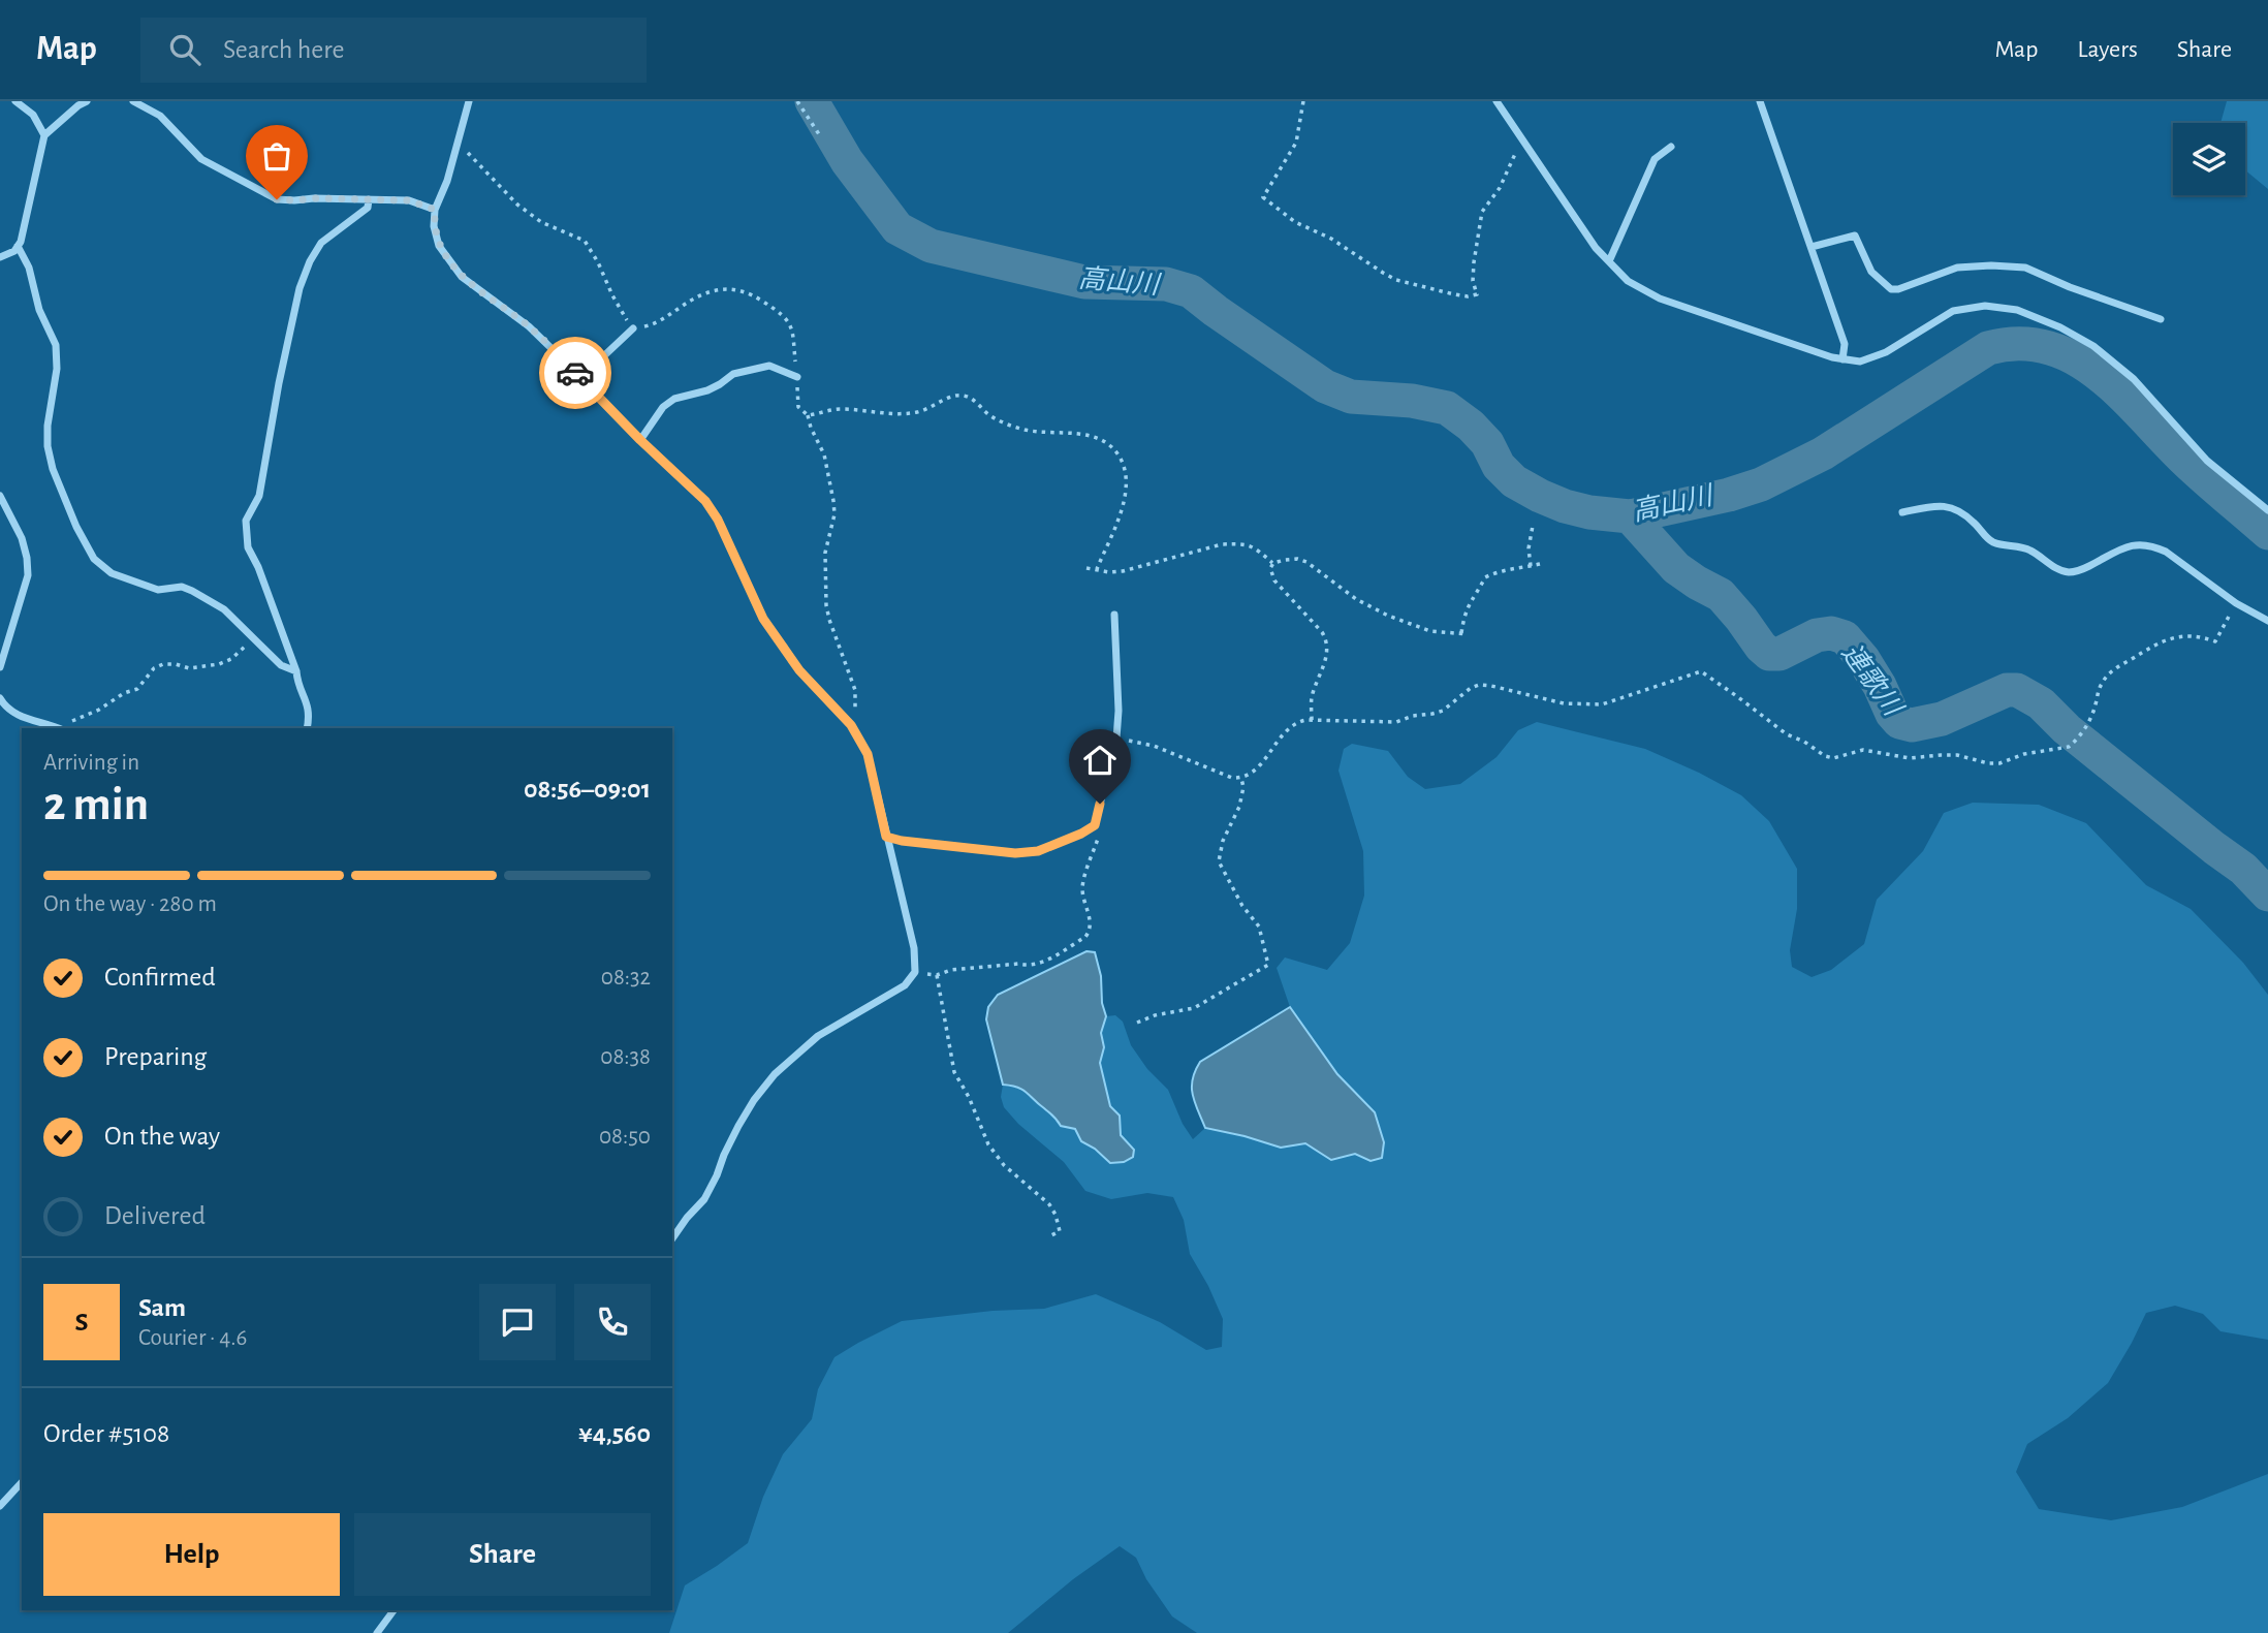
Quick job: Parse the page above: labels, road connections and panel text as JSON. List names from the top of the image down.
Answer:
{
  "water": ["高山川", "連歌川"],
  "page": {
    "header": "Map",
    "search": "Search here",
    "nav": ["Map", "Layers", "Share"],
    "heading": ["2 min", "Arriving in", "08:56–09:01"],
    "panel": [
      "Sam",
      "Courier · 4.6",
      "Order #5108",
      "¥4,560"
    ],
    "bar": "On the way · 280 m",
    "list": [
      ["Confirmed", "08:32"],
      ["Preparing", "08:38"],
      ["On the way", "08:50"],
      "Delivered"
    ],
    "round": "S",
    "buttons": ["Help", "Share"]
  }
}
